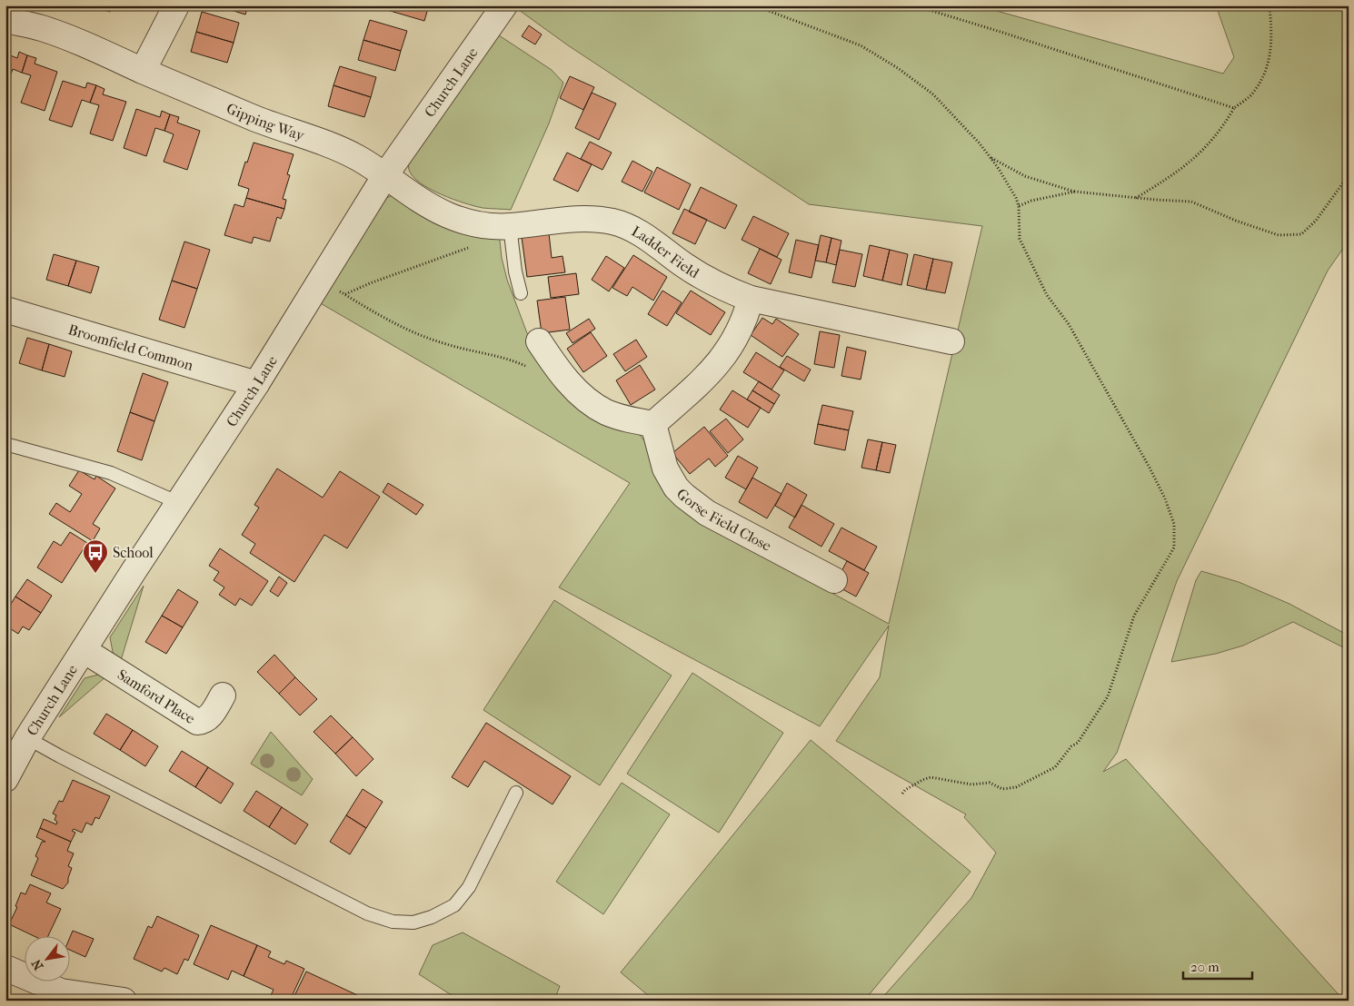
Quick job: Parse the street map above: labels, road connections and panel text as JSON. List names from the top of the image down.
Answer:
{
  "streets": {
    "street": [
      "Church Lane",
      "Gipping Way",
      "Ladder Field",
      "Broomfield Common",
      "Gorse Field Close",
      "Samford Place"
    ]
  },
  "crossings": [
    ["Church Lane", "Gipping Way"],
    ["Church Lane", "Ladder Field"],
    ["Church Lane", "Broomfield Common"],
    ["Church Lane", "Samford Place"],
    ["Gipping Way", "Ladder Field"]
  ],
  "places": {
    "bus stop": ["School"]
  },
  "scale_bar": "20 m",
  "north": "bottom left"
}
